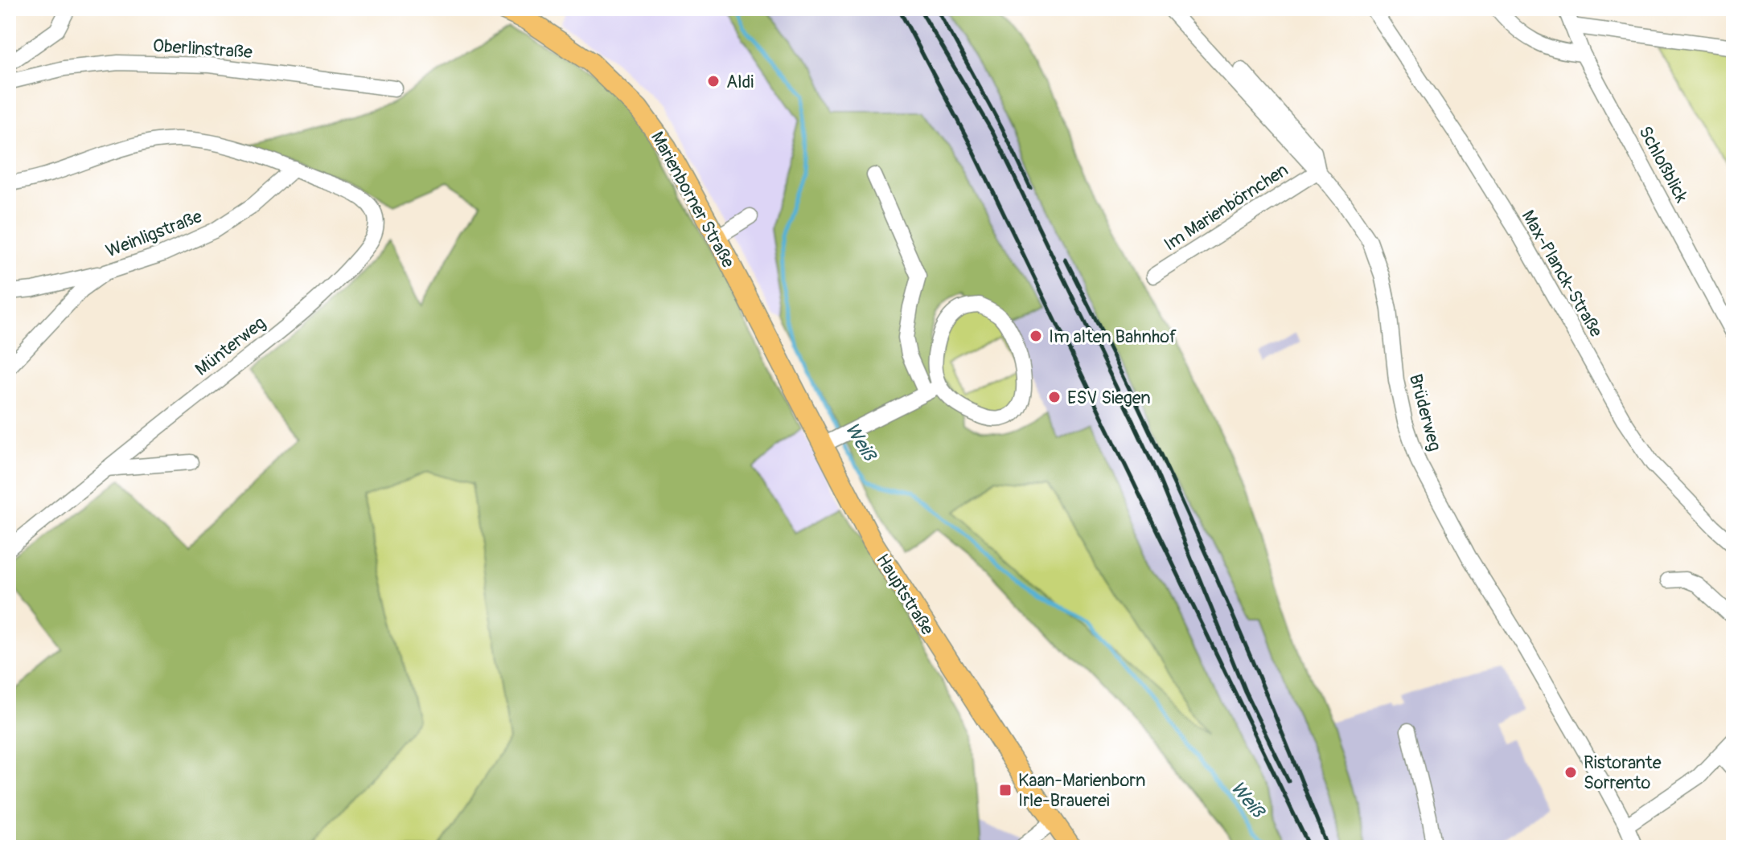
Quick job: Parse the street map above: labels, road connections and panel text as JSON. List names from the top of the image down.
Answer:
{
  "streets": {
    "main road": ["Marienborner Straße", "Hauptstraße"],
    "street": [
      "Oberlinstraße",
      "Schloßblick",
      "Im Marienbörnchen",
      "Weinligstraße",
      "Max-Planck-Straße",
      "Münterweg",
      "Brüderweg"
    ]
  },
  "crossings": [
    ["Marienborner Straße", "Hauptstraße"],
    ["Im Marienbörnchen", "Brüderweg"],
    ["Weinligstraße", "Münterweg"]
  ],
  "water": ["Weiß"],
  "places": {
    "other": [
      "Aldi",
      "Im alten Bahnhof",
      "ESV Siegen",
      "Ristorante Sorrento"
    ],
    "transit": ["Kaan-Marienborn Irle-Brauerei"]
  }
}
